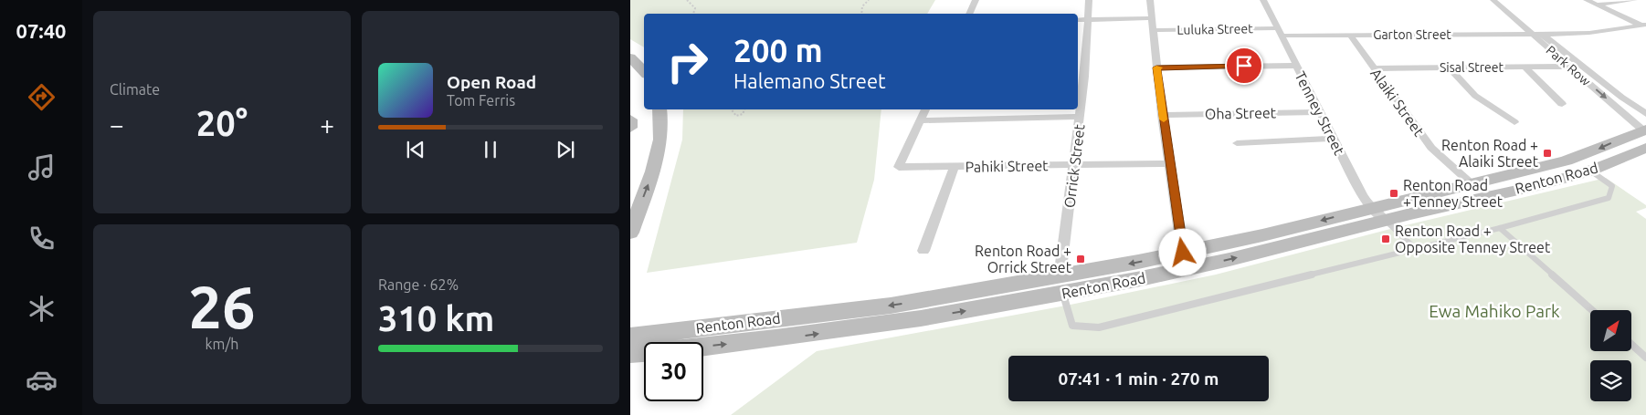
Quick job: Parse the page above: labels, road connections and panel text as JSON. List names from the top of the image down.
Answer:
{
  "streets": {
    "street": [
      "Luluka Street",
      "Garton Street",
      "Park Row",
      "Sisal Street",
      "Alaiki Street",
      "Oha Street",
      "Tenney Street",
      "Pahiki Street",
      "Orrick Street",
      "Renton Road"
    ]
  },
  "crossings": [
    ["Luluka Street", "Garton Street"],
    ["Luluka Street", "Tenney Street"],
    ["Garton Street", "Park Row"],
    ["Garton Street", "Alaiki Street"],
    ["Garton Street", "Tenney Street"],
    ["Park Row", "Sisal Street"],
    ["Park Row", "Renton Road"],
    ["Sisal Street", "Alaiki Street"],
    ["Alaiki Street", "Renton Road"],
    ["Oha Street", "Tenney Street"],
    ["Tenney Street", "Renton Road"],
    ["Pahiki Street", "Orrick Street"],
    ["Orrick Street", "Renton Road"]
  ],
  "parks": ["Ewa Mahiko Park"],
  "places": {
    "transit": [
      "Renton Road + Alaiki Street",
      "Renton Road +Tenney Street",
      "Renton Road + Opposite Tenney Street",
      "Renton Road + Orrick Street"
    ]
  },
  "north": "top right",
  "page": {
    "tabs": "07:40",
    "tile": [
      "Climate",
      ["26", "km/h"],
      ["Range · 62%", "310 km"]
    ],
    "turn": ["200 m", "Halemano Street"],
    "song": ["Open Road", "Tom Ferris"],
    "heat": ["−", "20°", "+"],
    "limit": "30",
    "trip": "07:41 · 1 min · 270 m"
  }
}
